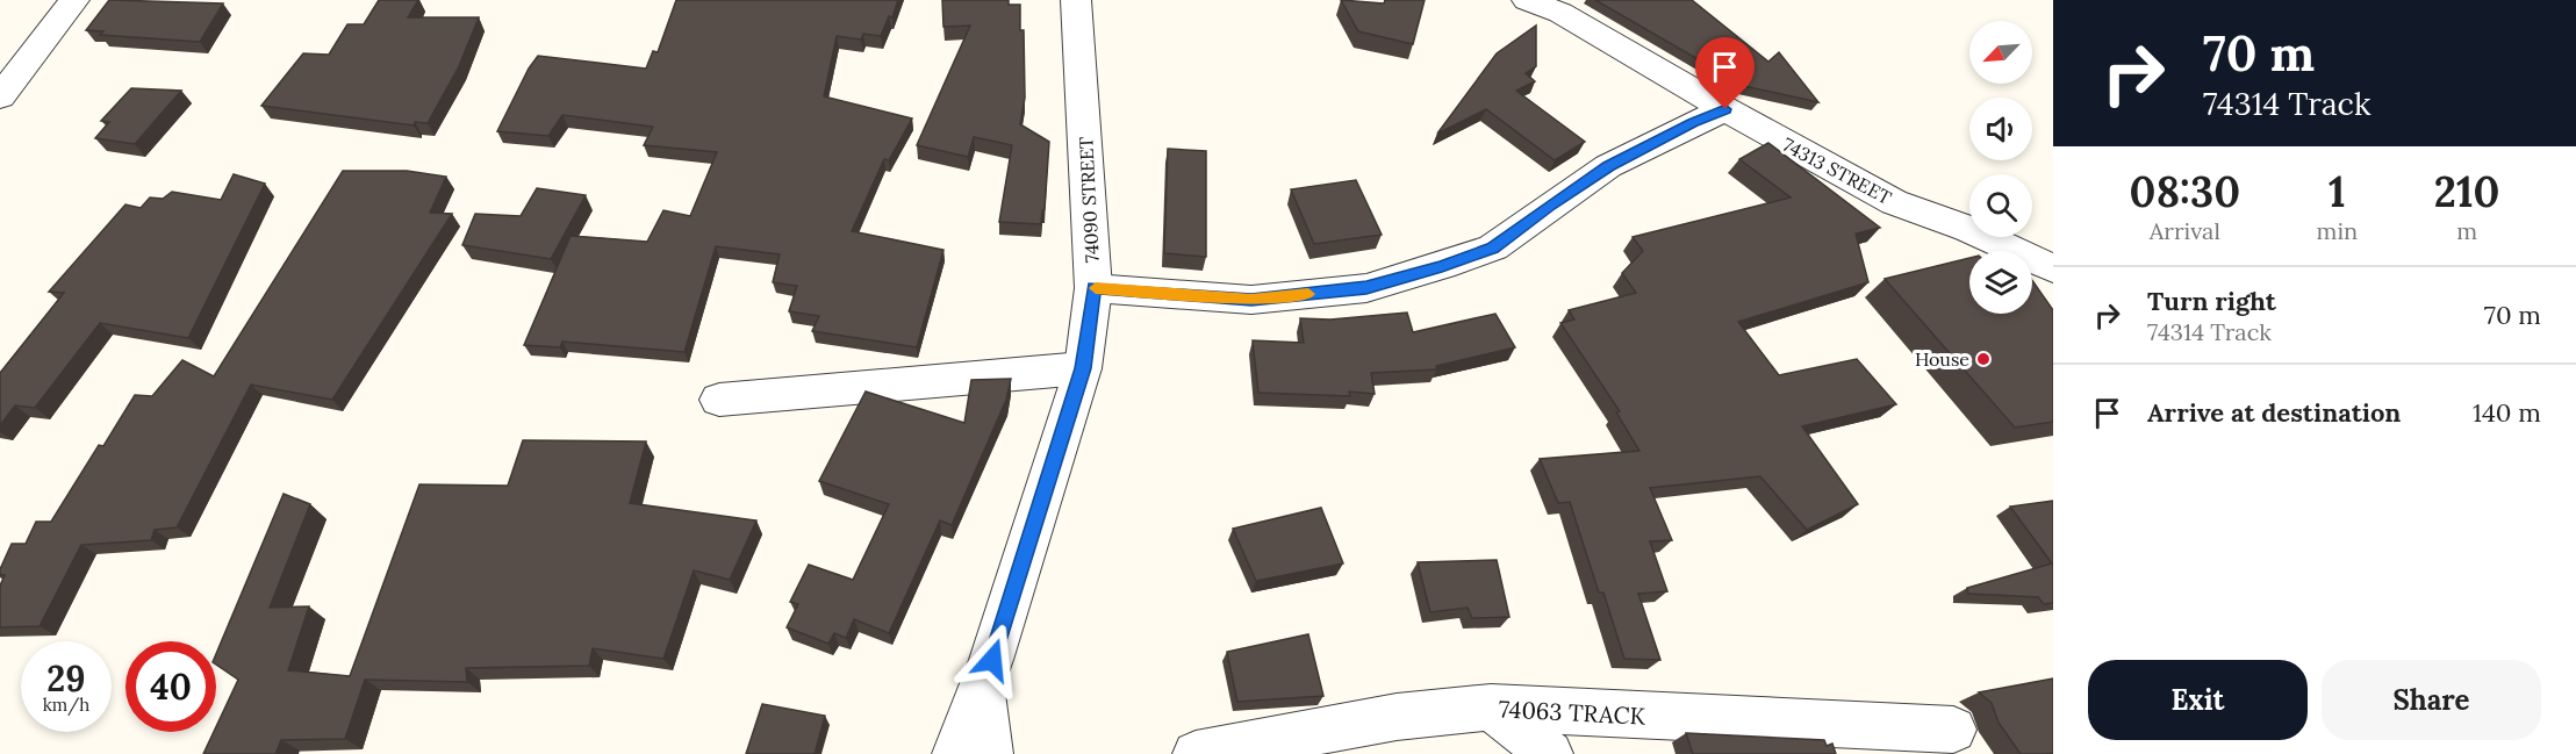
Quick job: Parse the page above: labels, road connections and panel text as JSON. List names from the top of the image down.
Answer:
{
  "streets": {
    "street": ["74313 STREET", "74090 STREET", "74063 TRACK"]
  },
  "places": ["House"],
  "north": "bottom left",
  "page": {
    "turn": ["70 m", "74314 Track"],
    "eta": [
      "08:30",
      "Arrival",
      "1",
      "min",
      "210",
      "m"
    ],
    "list": [
      {
        "name": "Turn right",
        "note": "74314 Track",
        "value": "70 m"
      },
      {
        "name": "Arrive at destination",
        "value": "140 m"
      }
    ],
    "speed": "29 km/h",
    "limit": "40",
    "buttons": ["Exit", "Share"]
  }
}
